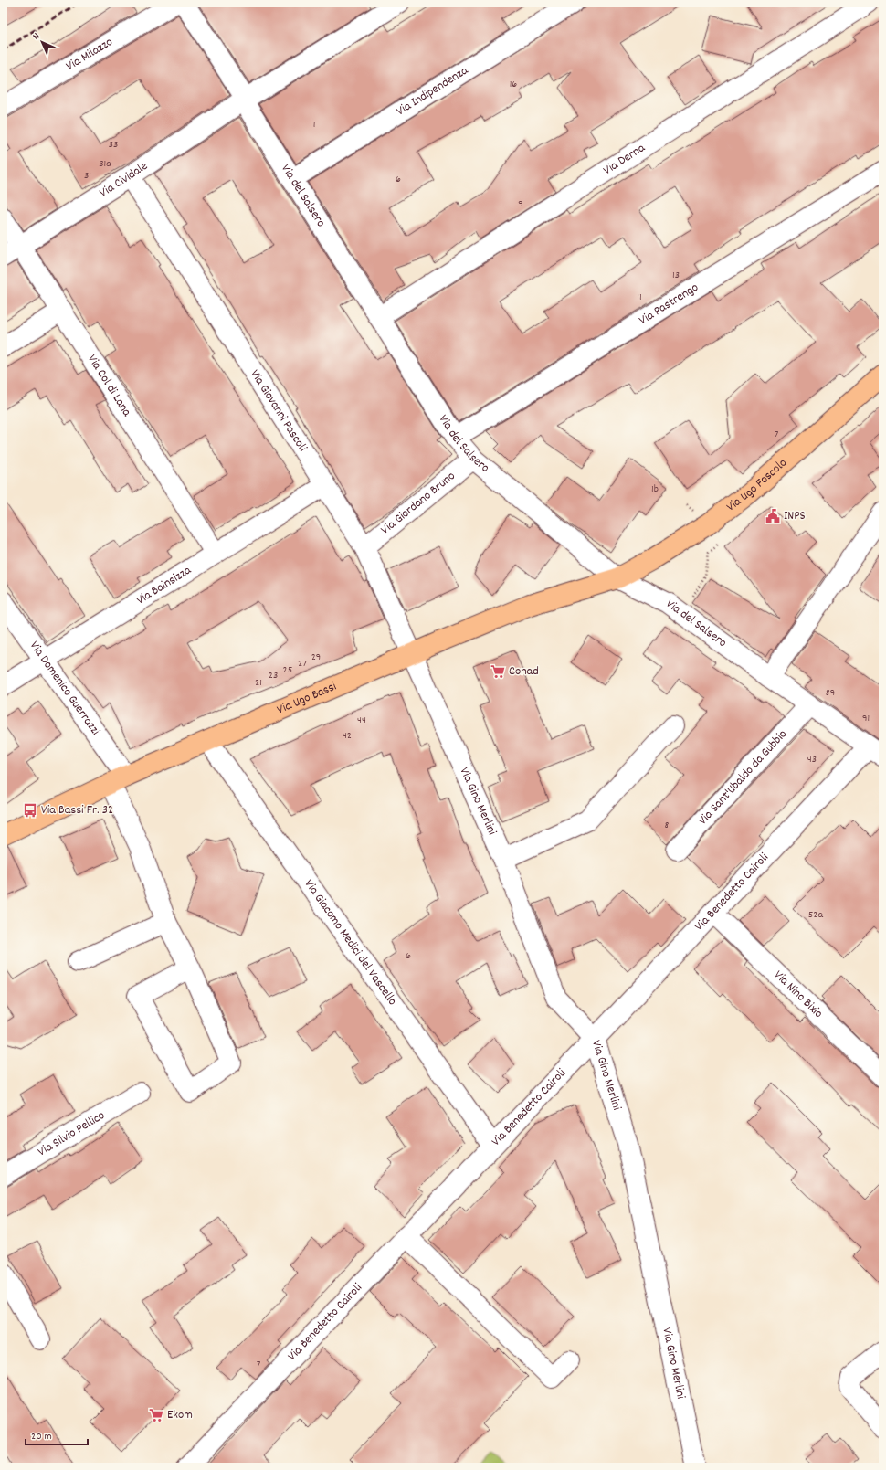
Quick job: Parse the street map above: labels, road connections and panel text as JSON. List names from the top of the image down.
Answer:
{
  "streets": {
    "main road": ["Via Ugo Foscolo", "Via Ugo Bassi"],
    "street": [
      "Via Milazzo",
      "Via Indipendenza",
      "Via Derna",
      "Via Cividale",
      "Via del Salsero",
      "Via Pastrengo",
      "Via Col di Lana",
      "Via Giovanni Pascoli",
      "Via Giordano Bruno",
      "Via Bainsizza",
      "Via Domenico Guerrazzi",
      "Via Sant'Ubaldo da Gubbio",
      "Via Gino Merlini",
      "Via Benedetto Cairoli",
      "Via Giacomo Medici del Vascello",
      "Via Nino Bixio",
      "Via Silvio Pellico"
    ]
  },
  "crossings": [
    ["Via Indipendenza", "Via del Salsero"],
    ["Via Derna", "Via del Salsero"],
    ["Via Cividale", "Via del Salsero"],
    ["Via Cividale", "Via Col di Lana"],
    ["Via Cividale", "Via Giovanni Pascoli"],
    ["Via del Salsero", "Via Pastrengo"],
    ["Via del Salsero", "Via Ugo Foscolo"],
    ["Via del Salsero", "Via Giordano Bruno"],
    ["Via del Salsero", "Via Ugo Bassi"],
    ["Via del Salsero", "Via Sant'Ubaldo da Gubbio"],
    ["Via del Salsero", "Via Benedetto Cairoli"],
    ["Via Col di Lana", "Via Bainsizza"],
    ["Via Giovanni Pascoli", "Via Giordano Bruno"],
    ["Via Giovanni Pascoli", "Via Bainsizza"],
    ["Via Giovanni Pascoli", "Via Ugo Bassi"],
    ["Via Giovanni Pascoli", "Via Gino Merlini"],
    ["Via Ugo Foscolo", "Via Ugo Bassi"],
    ["Via Bainsizza", "Via Domenico Guerrazzi"],
    ["Via Domenico Guerrazzi", "Via Ugo Bassi"],
    ["Via Ugo Bassi", "Via Gino Merlini"],
    ["Via Ugo Bassi", "Via Giacomo Medici del Vascello"],
    ["Via Gino Merlini", "Via Benedetto Cairoli"],
    ["Via Benedetto Cairoli", "Via Giacomo Medici del Vascello"],
    ["Via Benedetto Cairoli", "Via Nino Bixio"]
  ],
  "places": {
    "public building": ["INPS"],
    "supermarket": ["Conad", "Ekom"],
    "bus stop": ["Via Bassi Fr. 32"]
  },
  "house_numbers": [
    "16",
    "1",
    "33",
    "31a",
    "31",
    "6",
    "9",
    "13",
    "11",
    "7",
    "1b",
    "29",
    "27",
    "25",
    "23",
    "21",
    "89",
    "91",
    "44",
    "42",
    "43",
    "8",
    "52a",
    "6",
    "7"
  ],
  "scale_bar": "20 m",
  "north": "top left"
}
